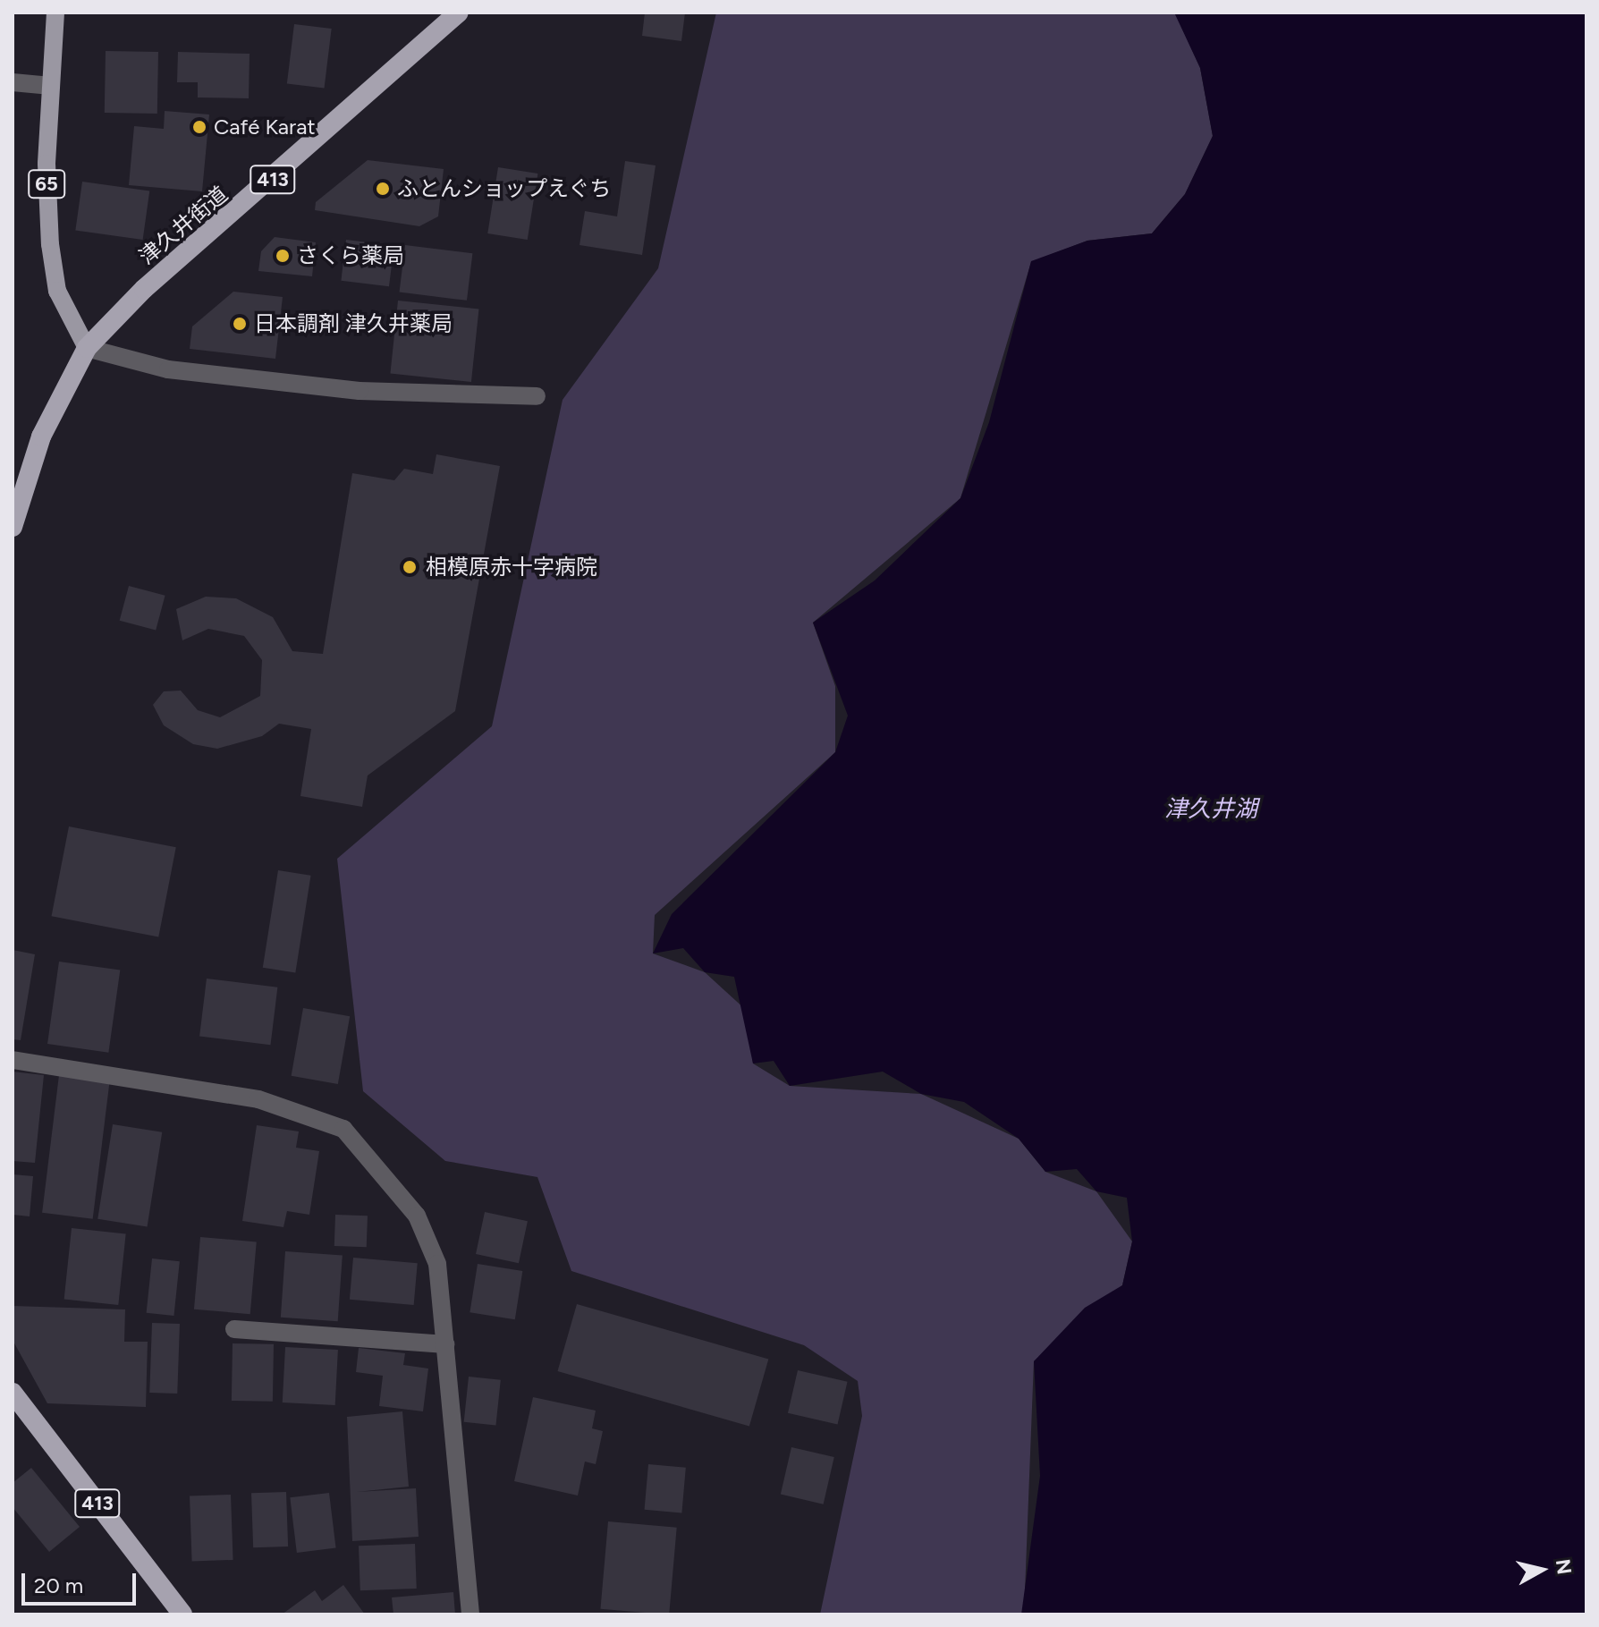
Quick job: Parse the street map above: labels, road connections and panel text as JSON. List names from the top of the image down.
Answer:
{
  "streets": {
    "highway": ["413", "津久井街道"],
    "main road": ["65"]
  },
  "crossings": [
    ["65", "津久井街道"]
  ],
  "water": ["津久井湖"],
  "places": [
    "Café Karat",
    "ふとんショップえぐち",
    "さくら薬局",
    "日本調剤 津久井薬局",
    "相模原赤十字病院"
  ],
  "scale_bar": "20 m",
  "north": "right"
}
